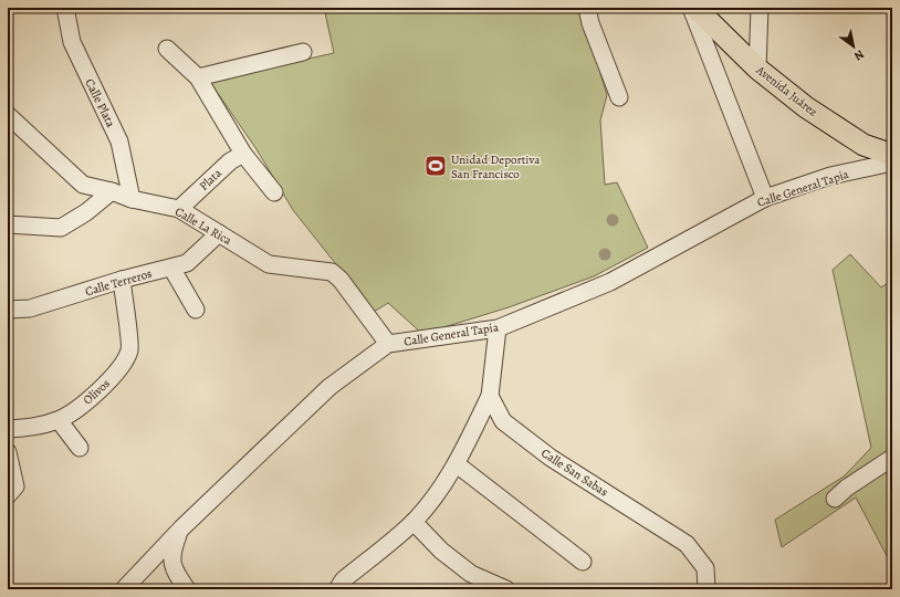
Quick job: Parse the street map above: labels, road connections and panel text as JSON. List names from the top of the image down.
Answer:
{
  "streets": {
    "main road": ["Avenida Juárez"],
    "street": [
      "Calle Plata",
      "Plata",
      "Calle General Tapia",
      "Calle La Rica",
      "Calle Terreros",
      "Olivos",
      "Calle San Sabas"
    ]
  },
  "crossings": [
    ["Calle Plata", "Calle La Rica"],
    ["Plata", "Calle La Rica"],
    ["Calle General Tapia", "Calle La Rica"],
    ["Calle La Rica", "Calle Terreros"],
    ["Calle Terreros", "Olivos"]
  ],
  "places": {
    "sports": ["Unidad Deportiva San Francisco"]
  },
  "north": "bottom right"
}
